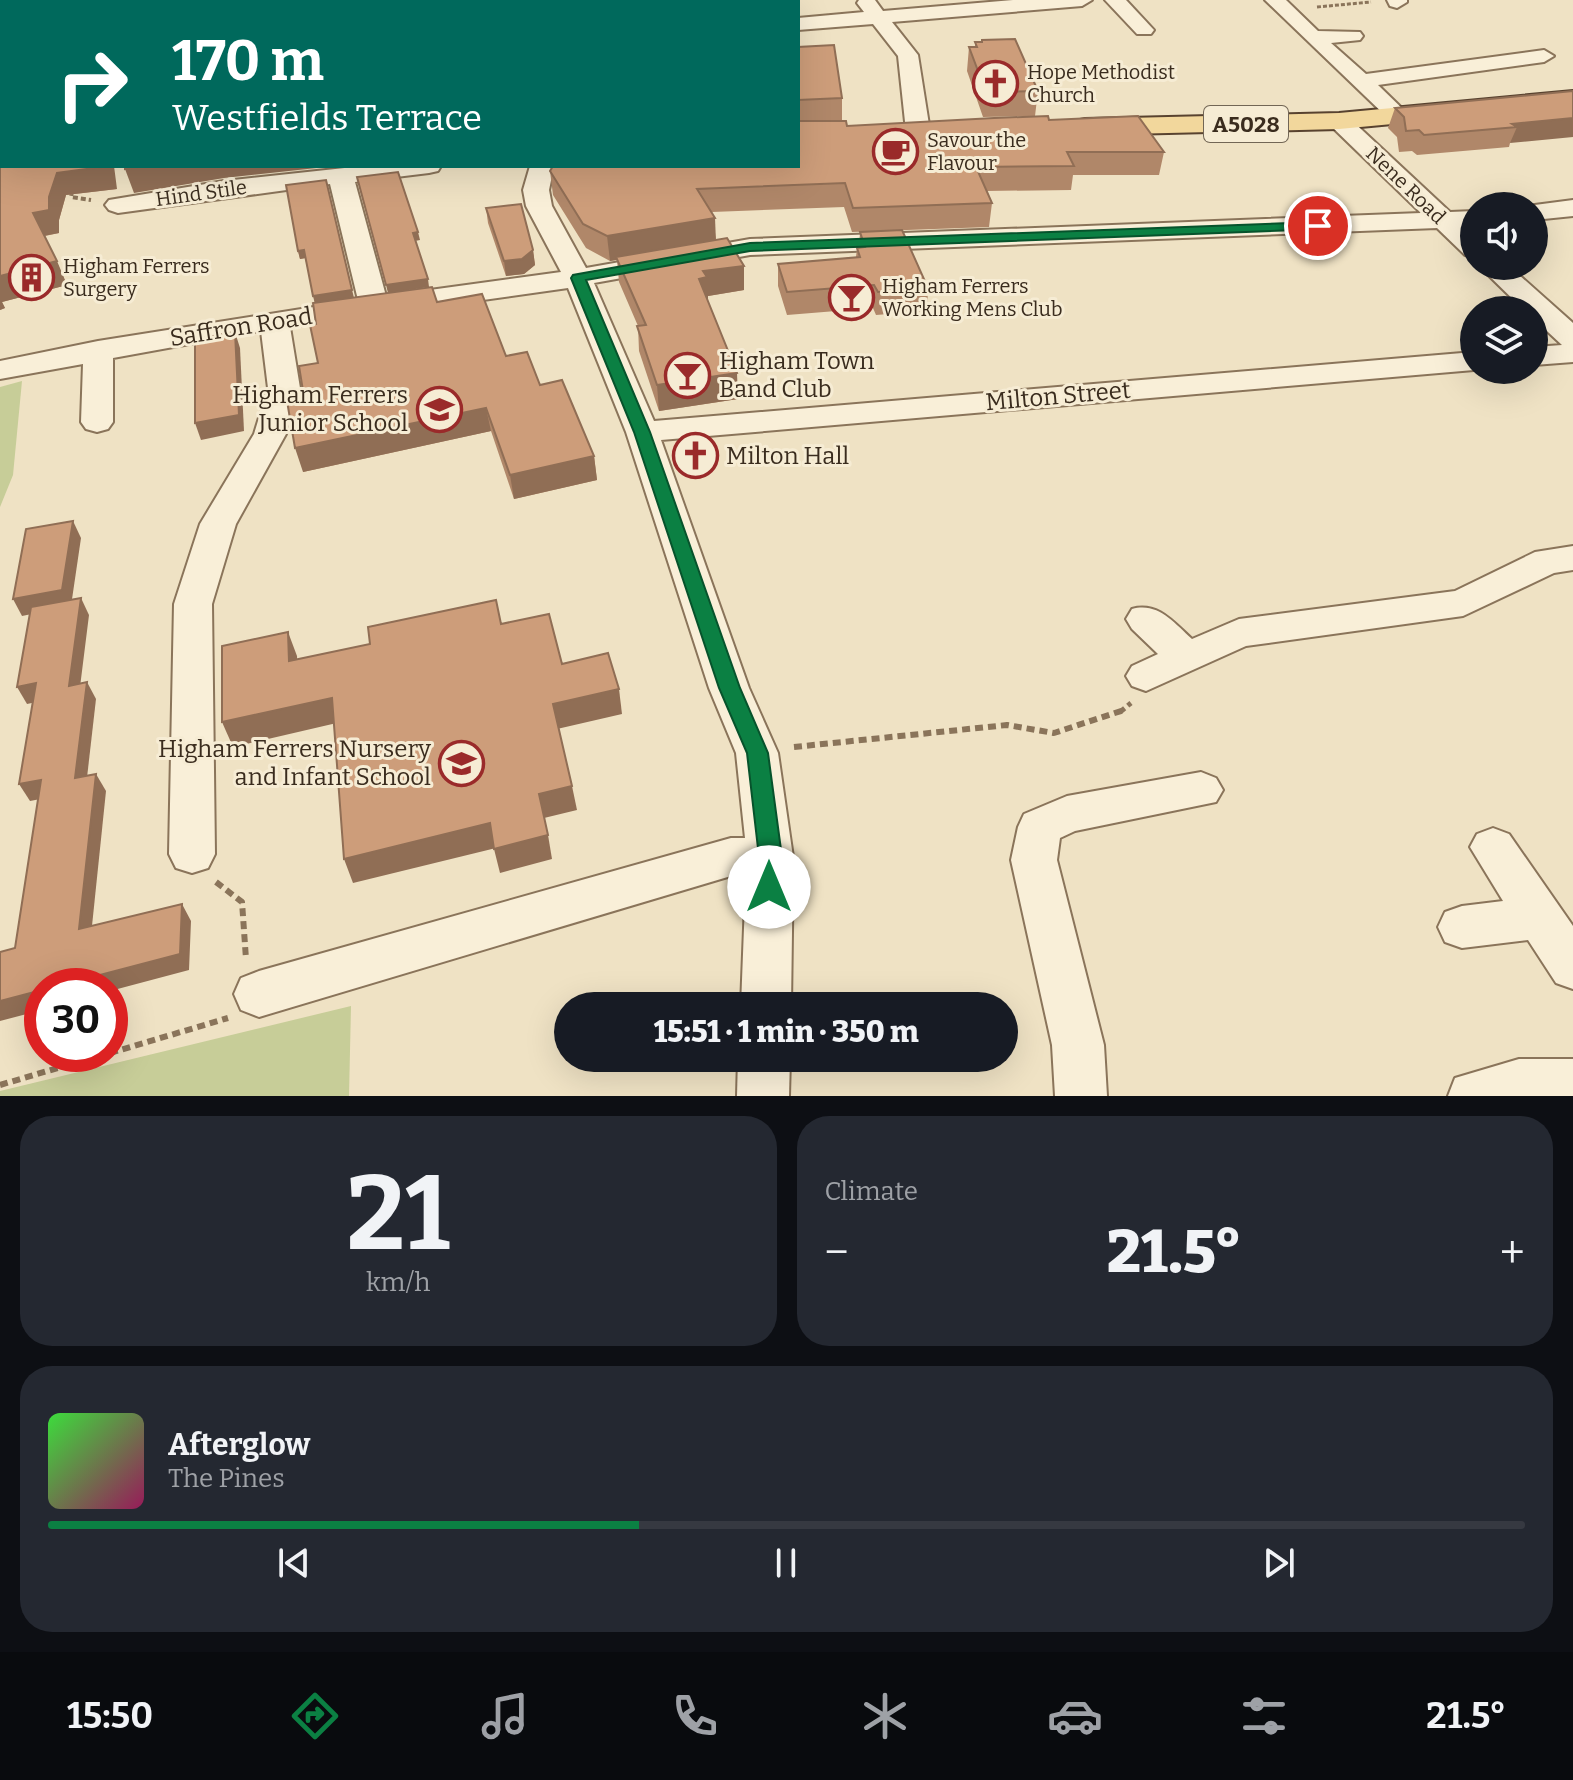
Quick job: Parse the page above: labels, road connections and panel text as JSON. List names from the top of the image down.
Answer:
{
  "streets": {
    "main road": ["A5028"],
    "street": [
      "Nene Road",
      "Hind Stile",
      "Saffron Road",
      "Milton Street"
    ]
  },
  "crossings": [
    ["A5028", "Nene Road"],
    ["Nene Road", "Saffron Road"]
  ],
  "places": {
    "church": ["Hope Methodist Church", "Milton Hall"],
    "cafe": ["Savour the Flavour"],
    "building": ["Higham Ferrers Surgery"],
    "bar": ["Higham Ferrers Working Mens Club", "Higham Town Band Club"],
    "school or university": ["Higham Ferrers Junior School", "Higham Ferrers Nursery and Infant School"]
  },
  "page": {
    "turn": ["170 m", "Westfields Terrace"],
    "limit": "30",
    "trip": "15:51 · 1 min · 350 m",
    "tile": [
      ["21", "km/h"],
      "Climate"
    ],
    "heat": ["−", "21.5°", "+"],
    "song": ["Afterglow", "The Pines"],
    "tabs": ["15:50", "21.5°"]
  }
}
